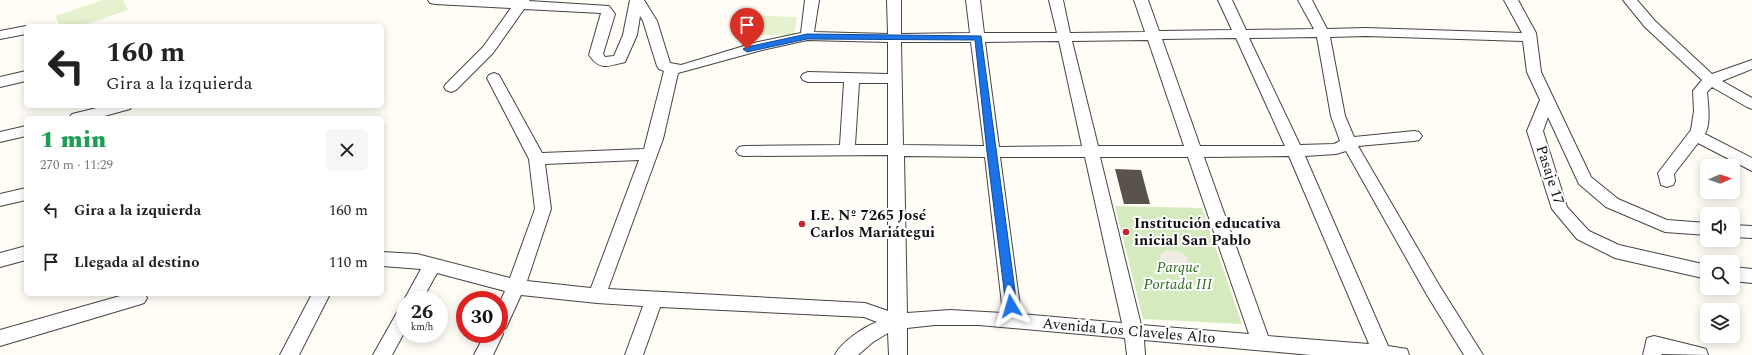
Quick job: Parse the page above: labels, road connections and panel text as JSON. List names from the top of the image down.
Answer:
{
  "streets": {
    "street": ["Pasaje 17", "Avenida Los Claveles Alto"]
  },
  "parks": ["Parque Portada III"],
  "places": ["I.E. Nº 7265 José Carlos Mariátegui", "Institución educativa inicial San Pablo"],
  "north": "right",
  "page": {
    "turn": ["160 m", "Gira a la izquierda"],
    "heading": ["1 min", "270 m · 11:29"],
    "list": [
      {
        "name": "Gira a la izquierda",
        "value": "160 m"
      },
      {
        "name": "Llegada al destino",
        "value": "110 m"
      }
    ],
    "speed": "26 km/h",
    "limit": "30"
  }
}
